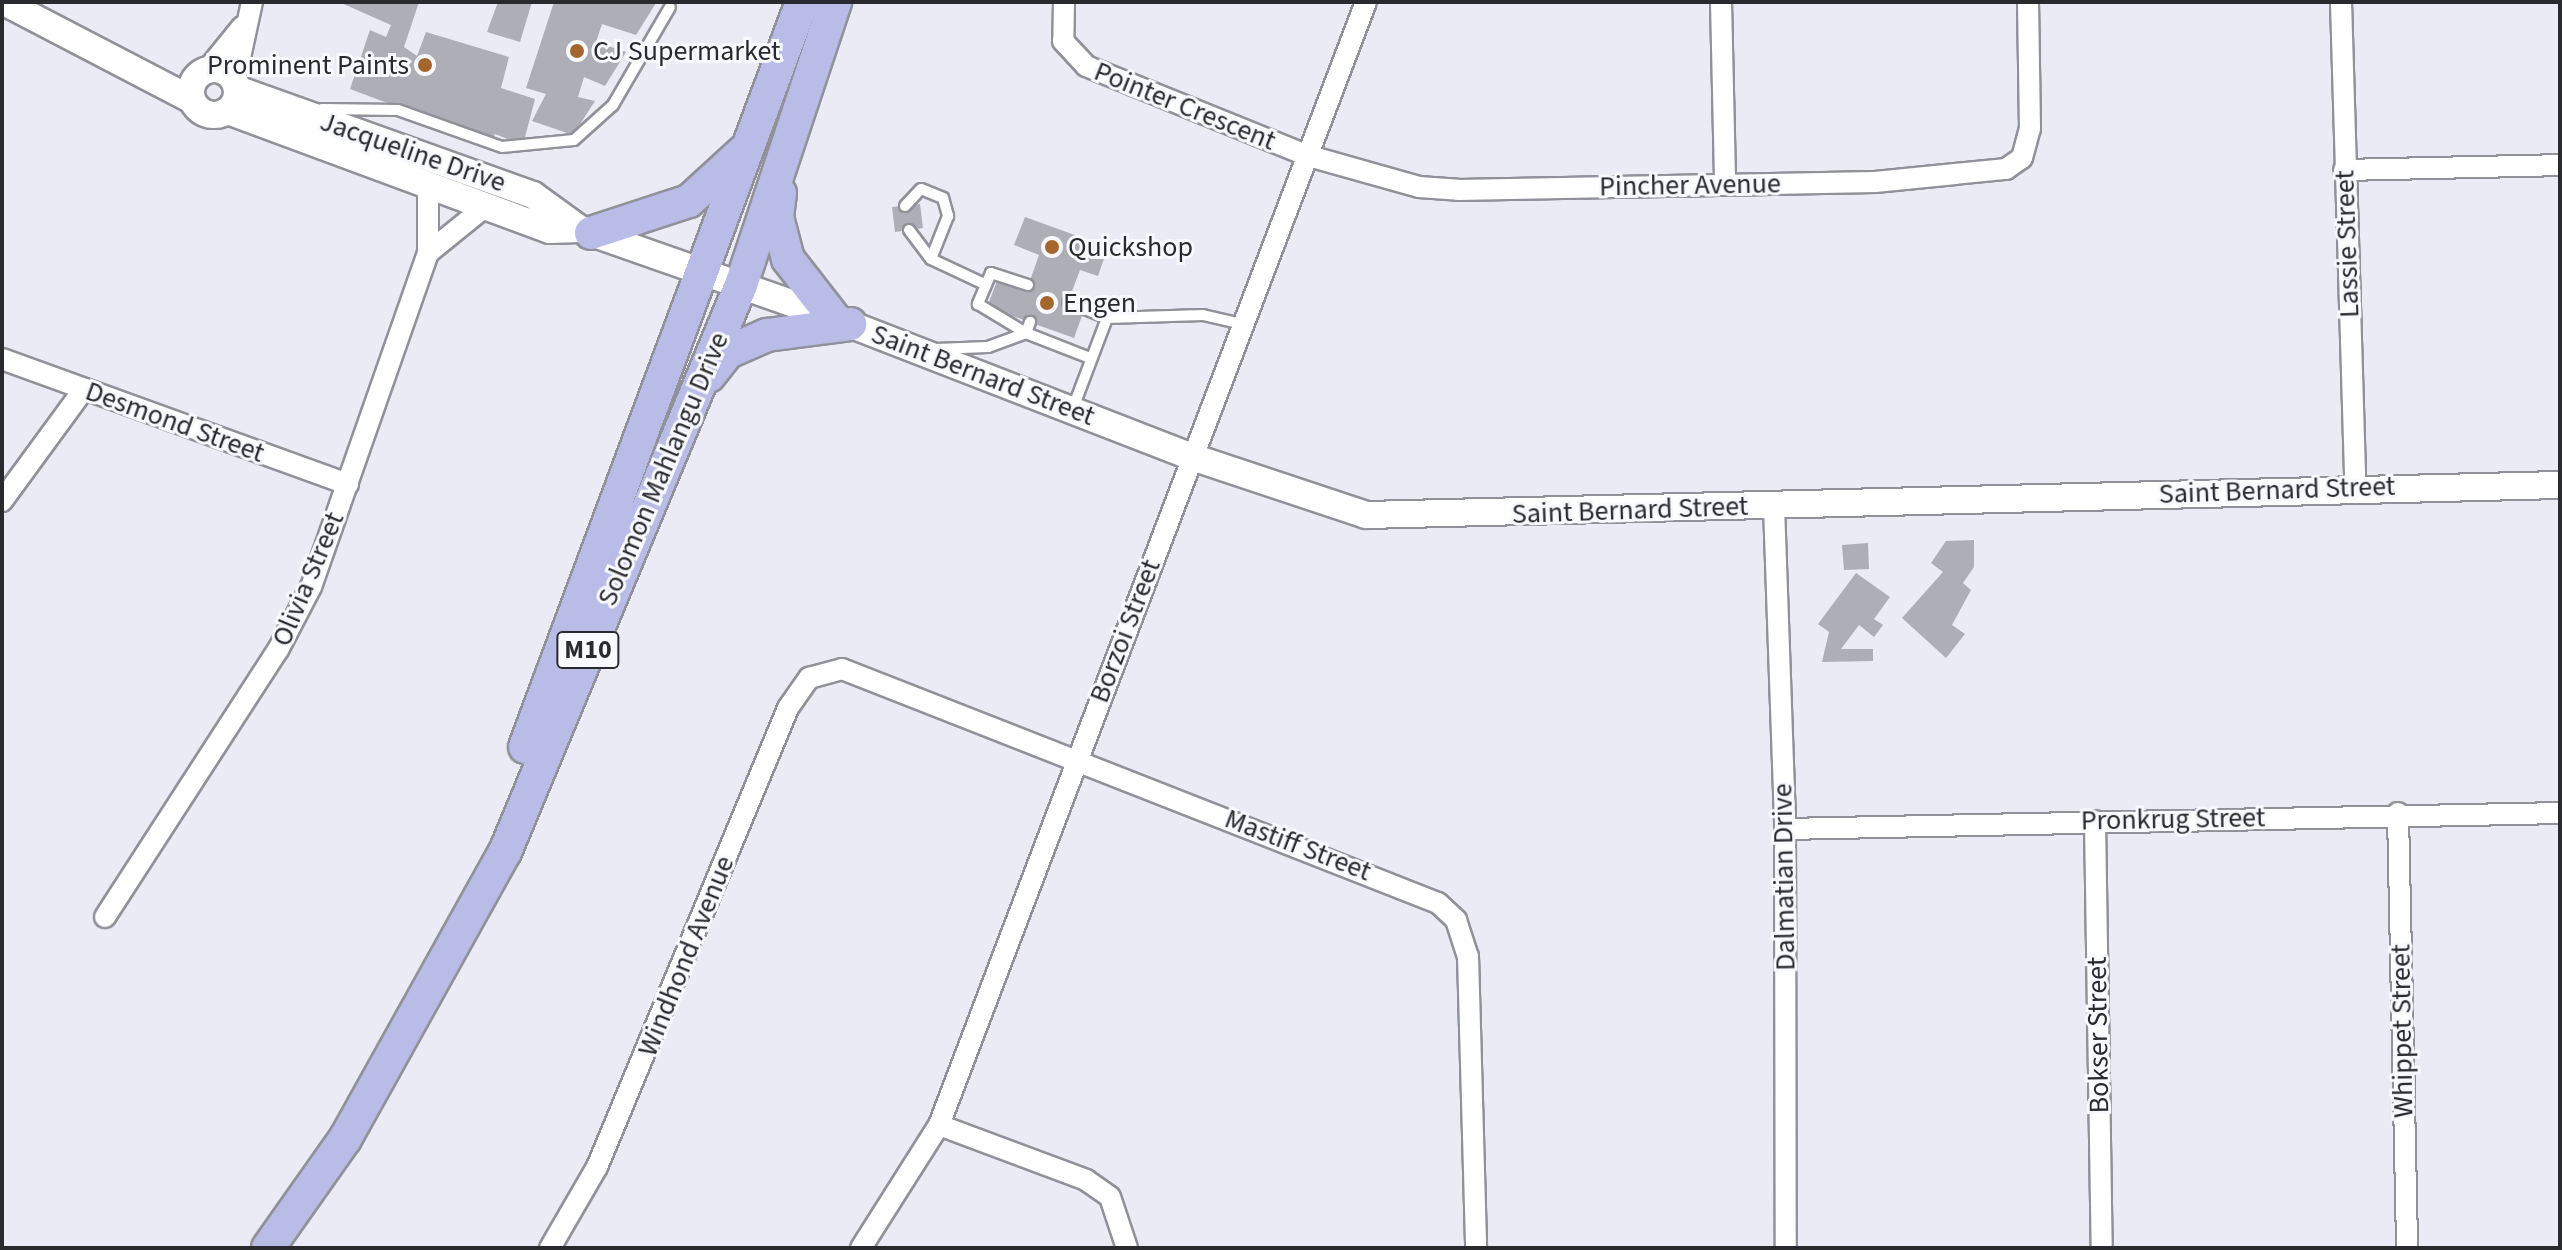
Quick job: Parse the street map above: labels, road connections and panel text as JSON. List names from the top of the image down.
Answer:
{
  "streets": {
    "main road": ["Solomon Mahlangu Drive", "M10"],
    "street": [
      "Pointer Crescent",
      "Jacqueline Drive",
      "Pincher Avenue",
      "Lassie Street",
      "Saint Bernard Street",
      "Desmond Street",
      "Olivia Street",
      "Borzoi Street",
      "Pronkrug Street",
      "Mastiff Street",
      "Dalmatian Drive",
      "Windhond Avenue",
      "Whippet Street",
      "Bokser Street"
    ]
  },
  "crossings": [
    ["Pointer Crescent", "Pincher Avenue"],
    ["Pointer Crescent", "Borzoi Street"],
    ["Jacqueline Drive", "Saint Bernard Street"],
    ["Jacqueline Drive", "Solomon Mahlangu Drive"],
    ["Jacqueline Drive", "Olivia Street"],
    ["Pincher Avenue", "Borzoi Street"],
    ["Lassie Street", "Saint Bernard Street"],
    ["Saint Bernard Street", "Solomon Mahlangu Drive"],
    ["Saint Bernard Street", "Borzoi Street"],
    ["Saint Bernard Street", "Dalmatian Drive"],
    ["Desmond Street", "Olivia Street"],
    ["Borzoi Street", "Mastiff Street"],
    ["Pronkrug Street", "Dalmatian Drive"],
    ["Pronkrug Street", "Whippet Street"],
    ["Pronkrug Street", "Bokser Street"],
    ["Mastiff Street", "Windhond Avenue"]
  ],
  "places": [
    "CJ Supermarket",
    "Prominent Paints",
    "Quickshop",
    "Engen"
  ]
}
